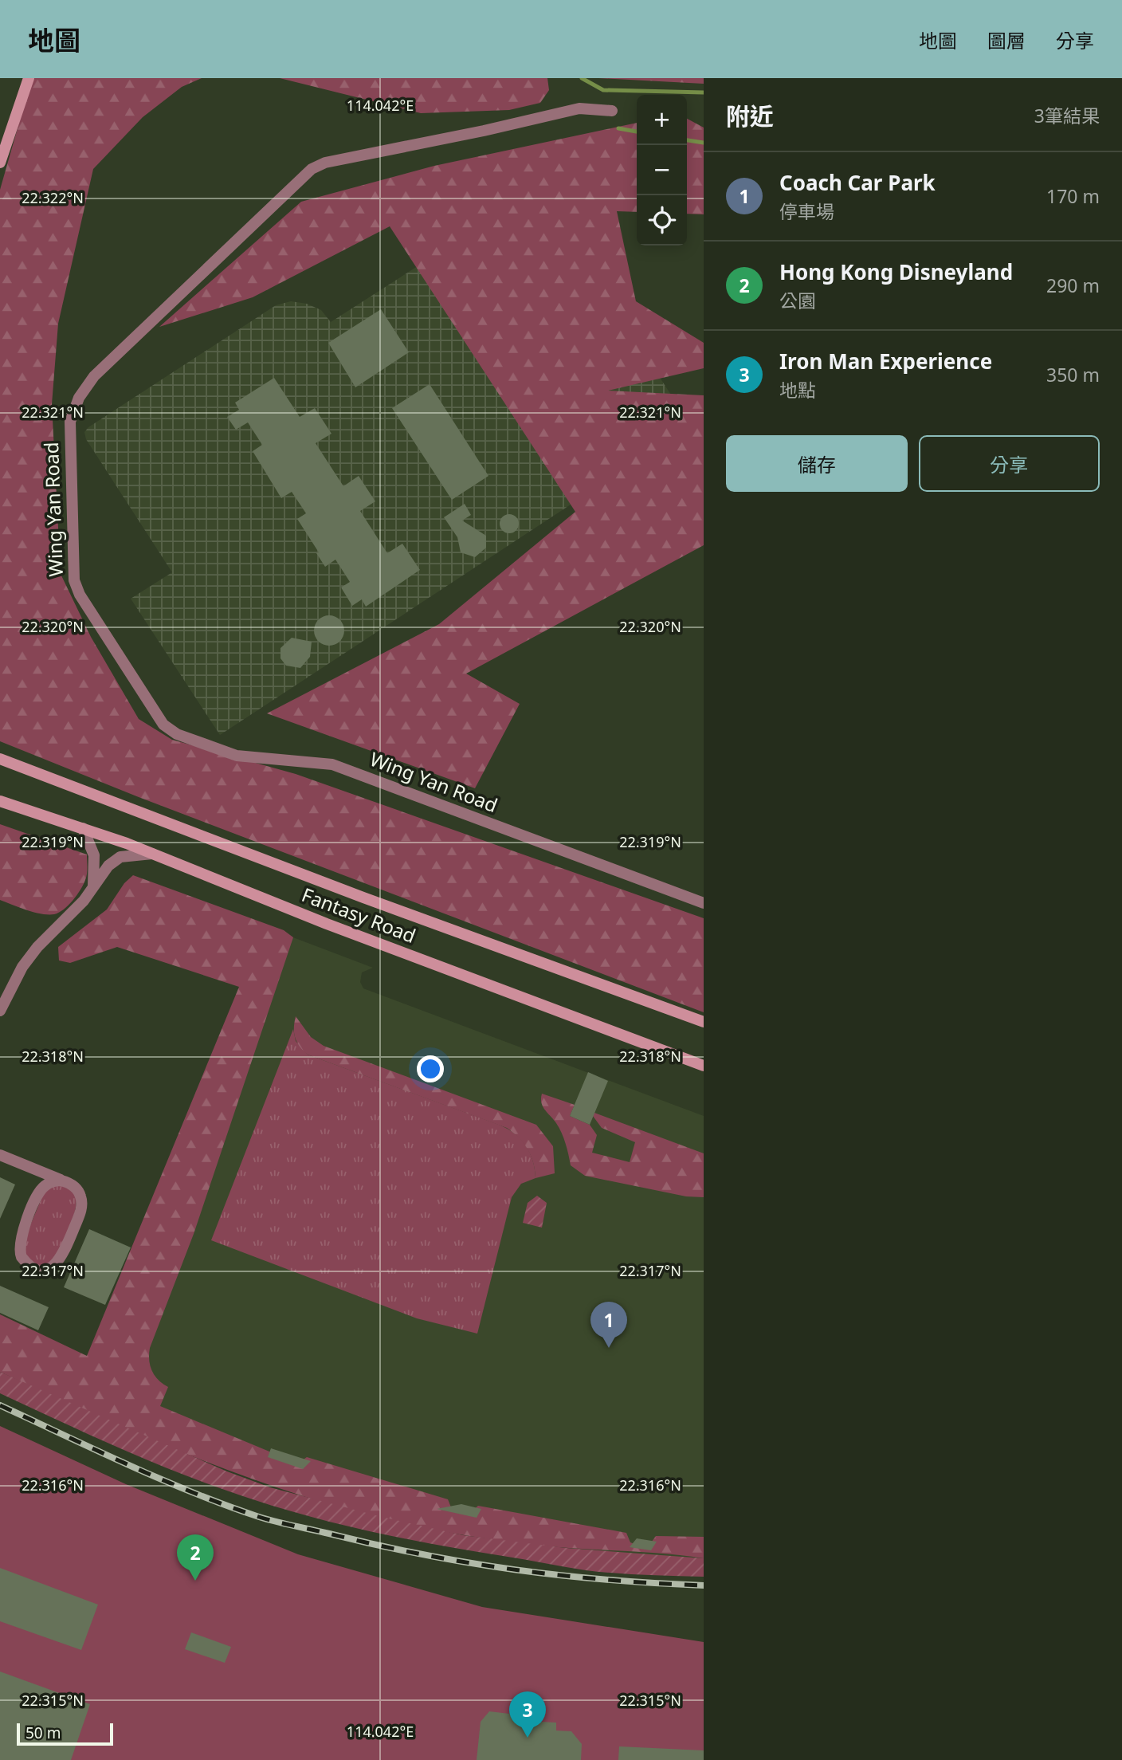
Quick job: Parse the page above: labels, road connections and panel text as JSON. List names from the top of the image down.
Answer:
{
  "streets": {
    "main road": ["Fantasy Road"],
    "street": ["Wing Yan Road"]
  },
  "scale_bar": "50 m",
  "page": {
    "header": "地圖",
    "nav": ["地圖", "圖層", "分享"],
    "heading": ["附近", "3筆結果"],
    "map_buttons": ["+", "−"],
    "list": [
      {
        "mark": "1",
        "name": "Coach Car Park",
        "note": "停車場",
        "value": "170 m"
      },
      {
        "mark": "2",
        "name": "Hong Kong Disneyland",
        "note": "公園",
        "value": "290 m"
      },
      {
        "mark": "3",
        "name": "Iron Man Experience",
        "note": "地點",
        "value": "350 m"
      }
    ],
    "buttons": ["儲存", "分享"],
    "pins": ["1", "2", "3"],
    "scale": "50 m"
  },
  "coordinates": [
    "114.042°E",
    "22.322°N",
    "22.321°N",
    "22.320°N",
    "22.319°N",
    "22.318°N",
    "22.317°N",
    "22.316°N",
    "22.315°N"
  ]
}
